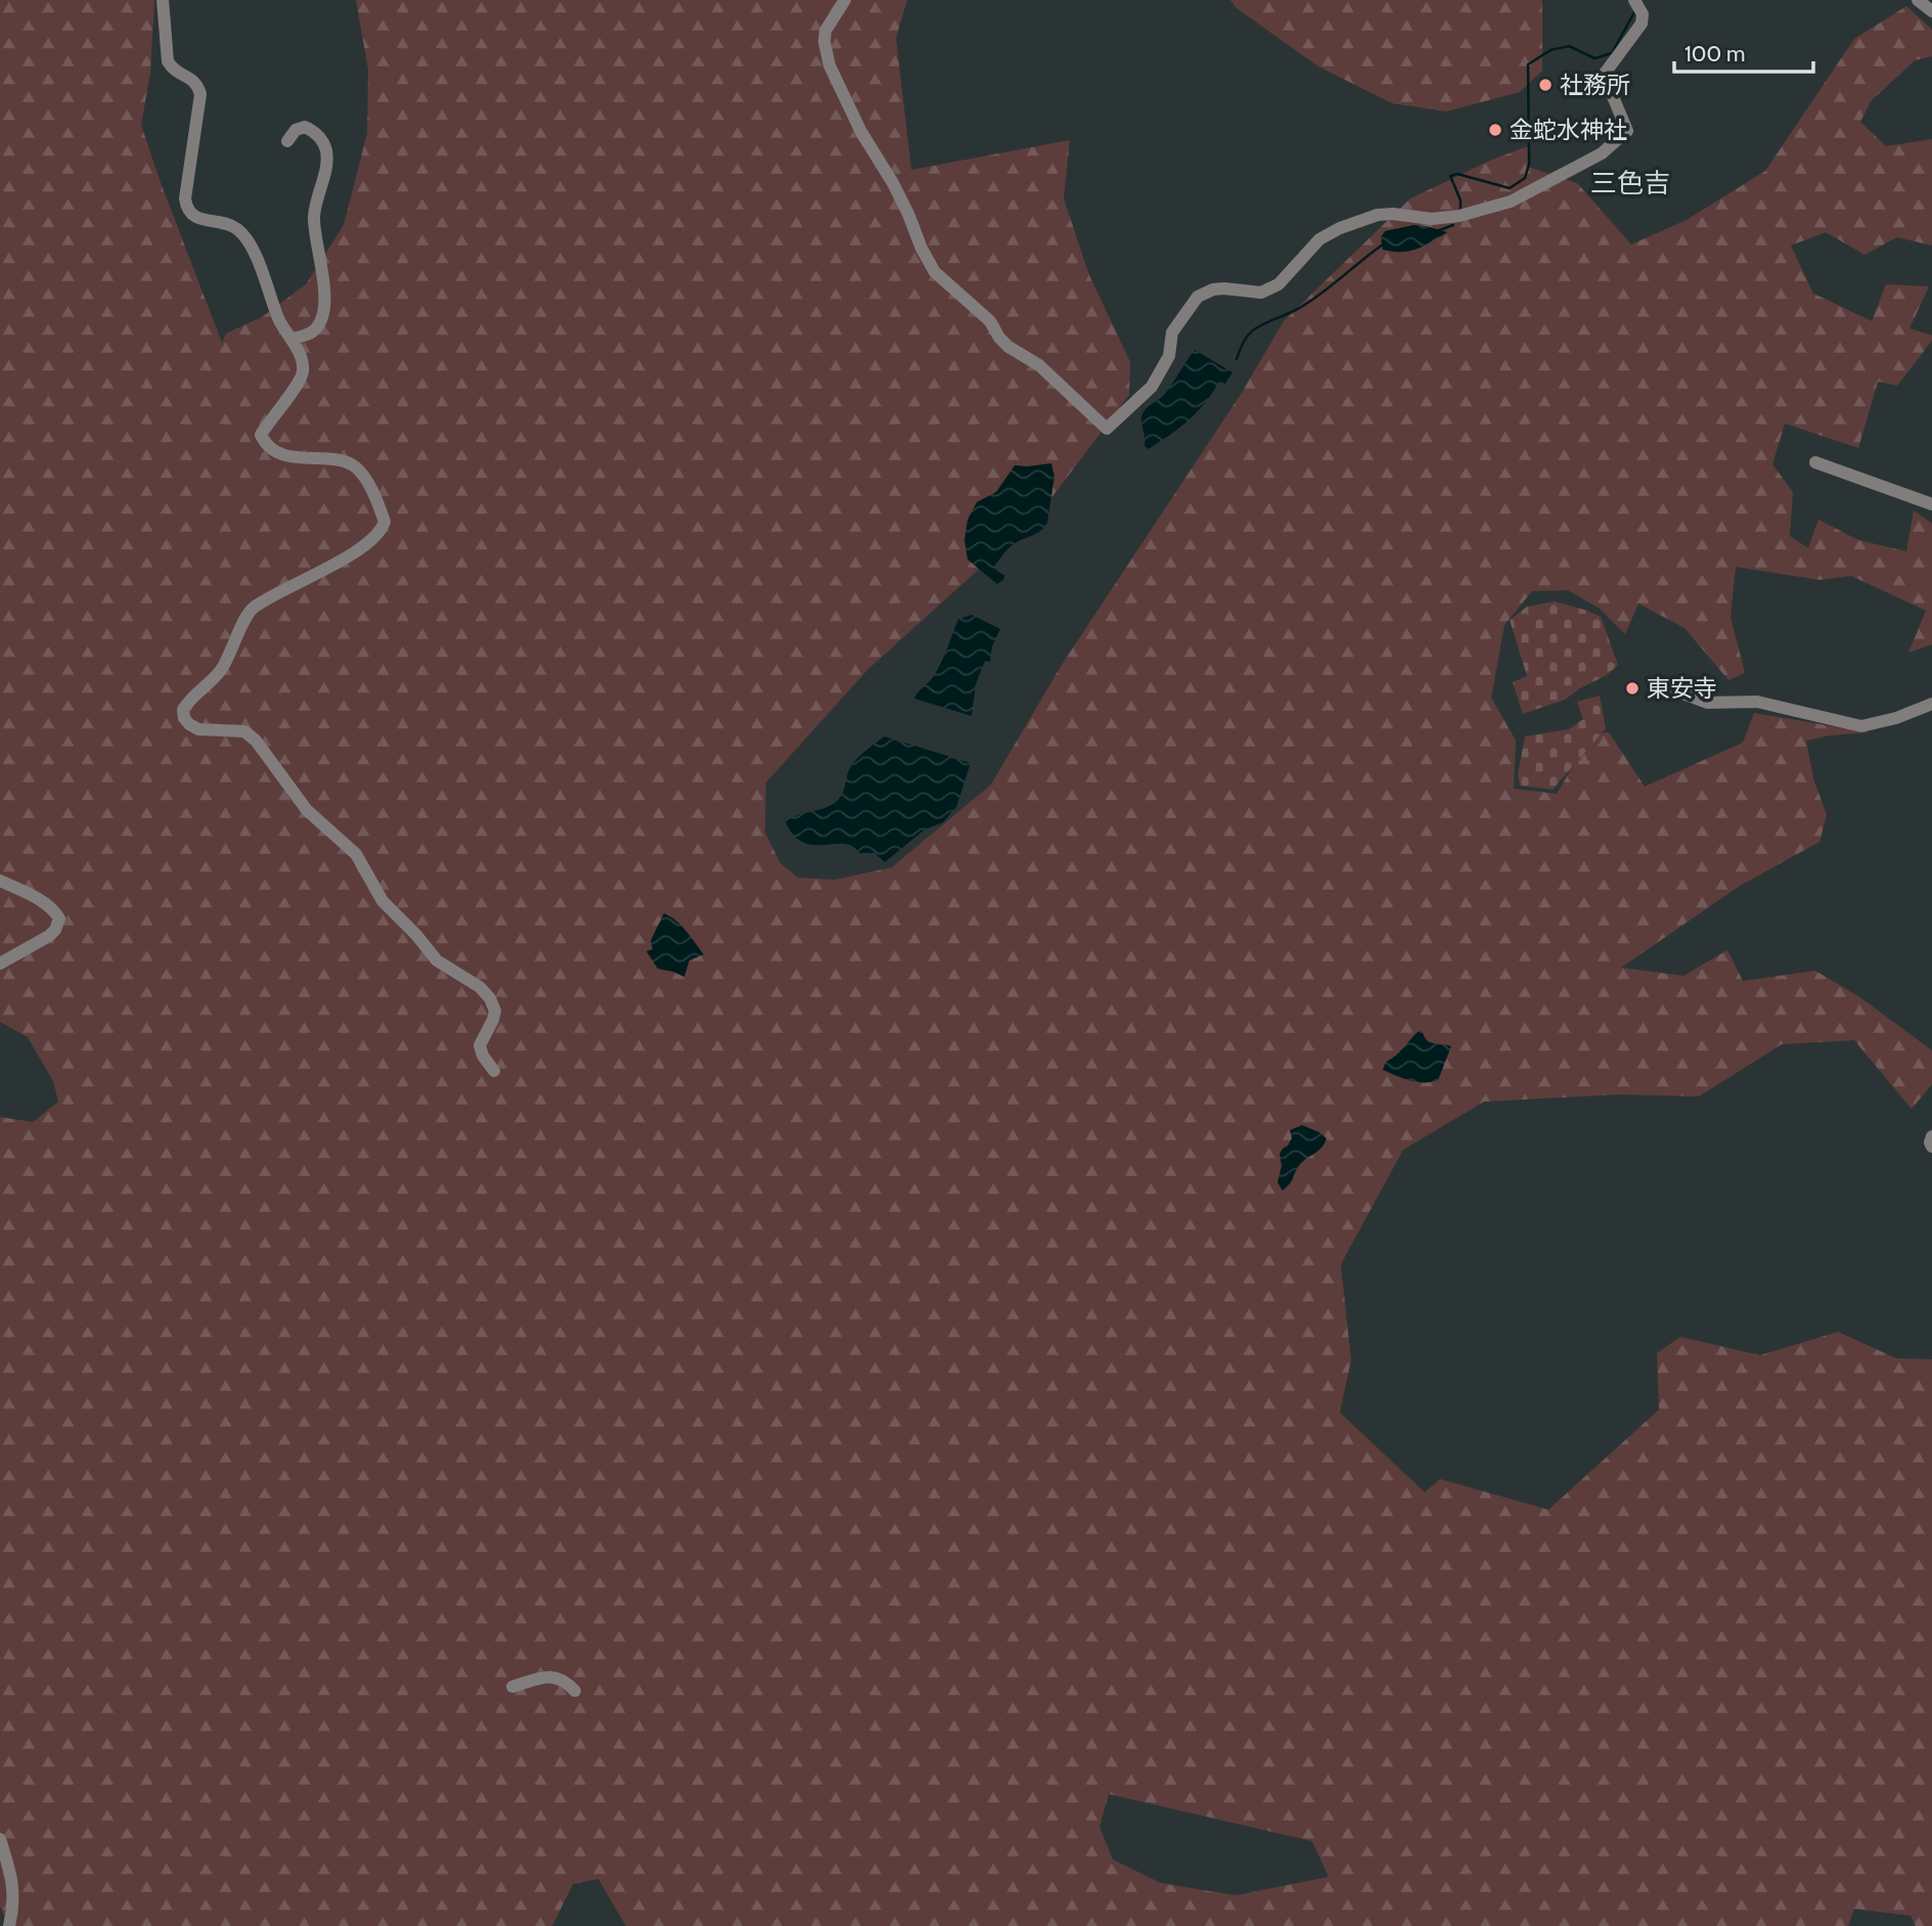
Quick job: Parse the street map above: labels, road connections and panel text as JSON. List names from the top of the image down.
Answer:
{
  "districts": ["三色吉"],
  "places": ["社務所", "金蛇水神社", "東安寺"],
  "scale_bar": "100 m"
}
